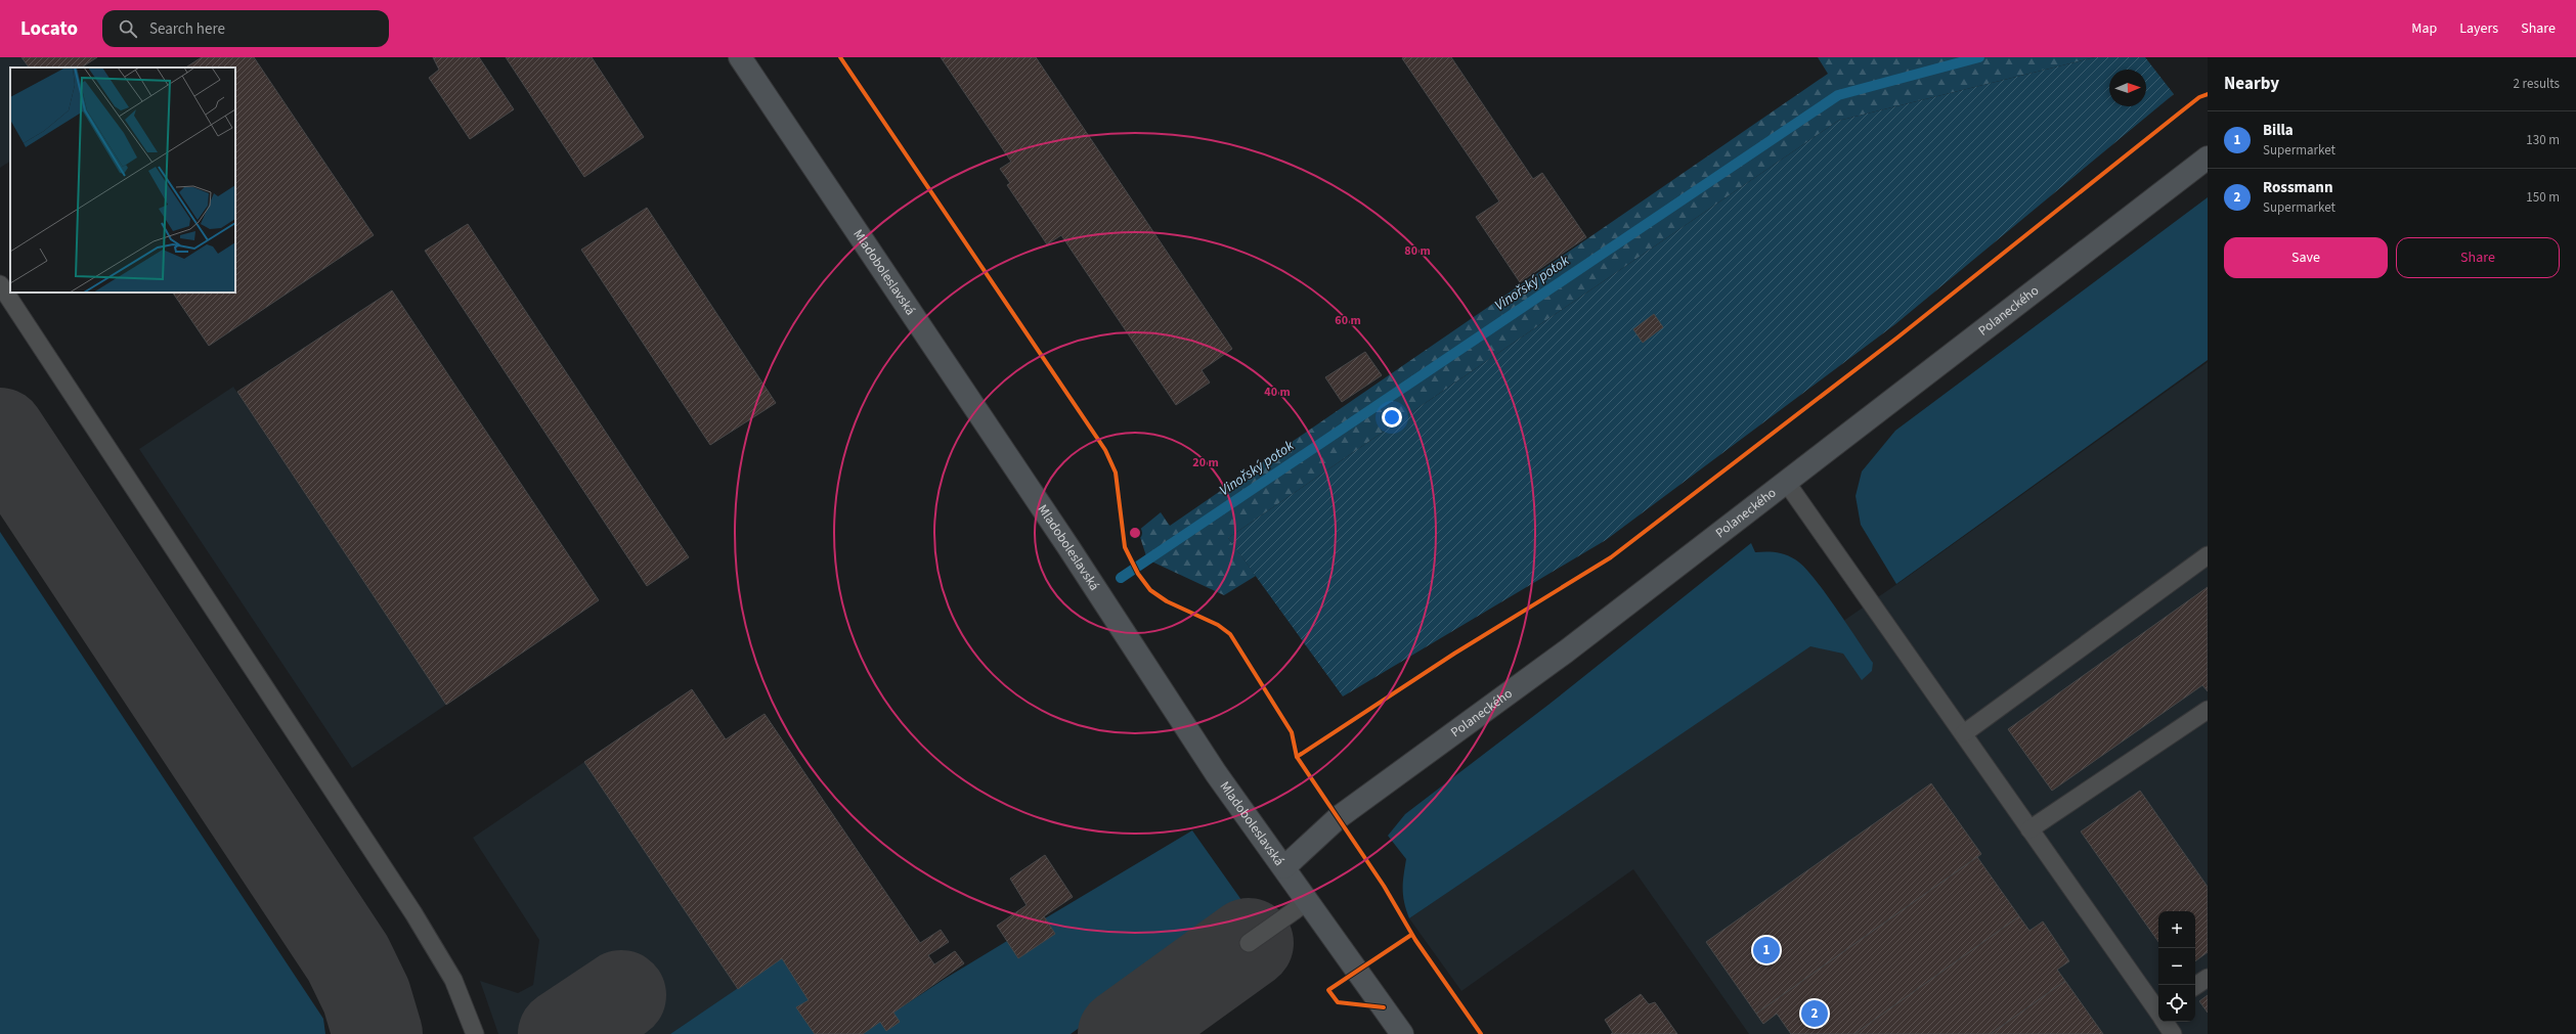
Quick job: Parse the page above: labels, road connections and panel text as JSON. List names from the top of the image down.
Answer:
{
  "streets": {
    "main road": ["Mladoboleslavská", "Polaneckého"]
  },
  "crossings": [
    ["Mladoboleslavská", "Polaneckého"]
  ],
  "water": ["Vinořský potok"],
  "north": "right",
  "page": {
    "header": "Locato",
    "search": "Search here",
    "nav": ["Map", "Layers", "Share"],
    "heading": ["Nearby", "2 results"],
    "list": [
      {
        "mark": "1",
        "name": "Billa",
        "note": "Supermarket",
        "value": "130 m"
      },
      {
        "mark": "2",
        "name": "Rossmann",
        "note": "Supermarket",
        "value": "150 m"
      }
    ],
    "buttons": ["Save", "Share"],
    "map_buttons": ["+", "−"],
    "pins": ["1", "2"]
  },
  "rings": [
    "80 m",
    "60 m",
    "40 m",
    "20 m"
  ]
}
